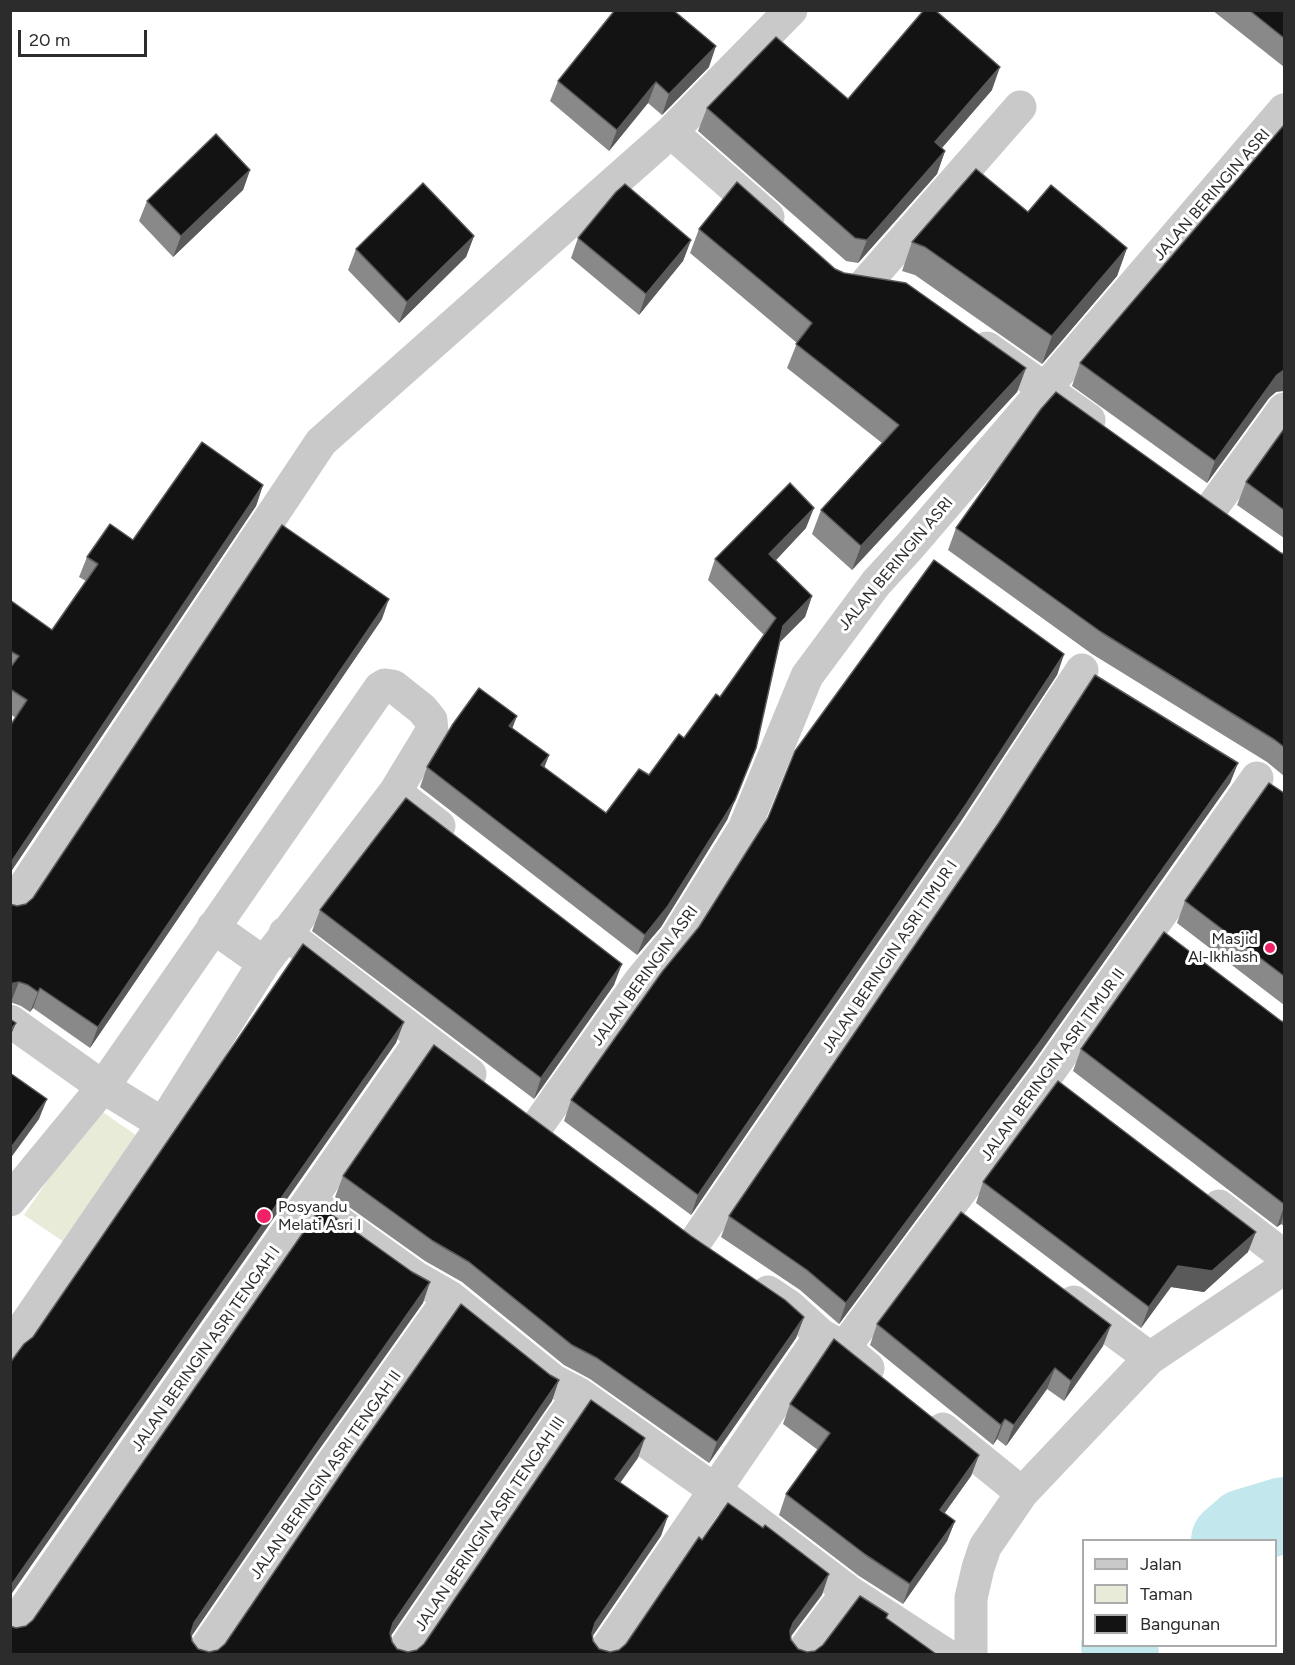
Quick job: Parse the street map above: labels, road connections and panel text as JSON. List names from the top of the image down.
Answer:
{
  "streets": {
    "street": [
      "JALAN BERINGIN ASRI",
      "JALAN BERINGIN ASRI TIMUR I",
      "JALAN BERINGIN ASRI TIMUR II",
      "JALAN BERINGIN ASRI TENGAH I",
      "JALAN BERINGIN ASRI TENGAH II",
      "JALAN BERINGIN ASRI TENGAH III"
    ]
  },
  "places": ["Masjid Al-Ikhlash", "Posyandu Melati Asri I"],
  "legend": ["Jalan", "Taman", "Bangunan"],
  "scale_bar": "20 m"
}
